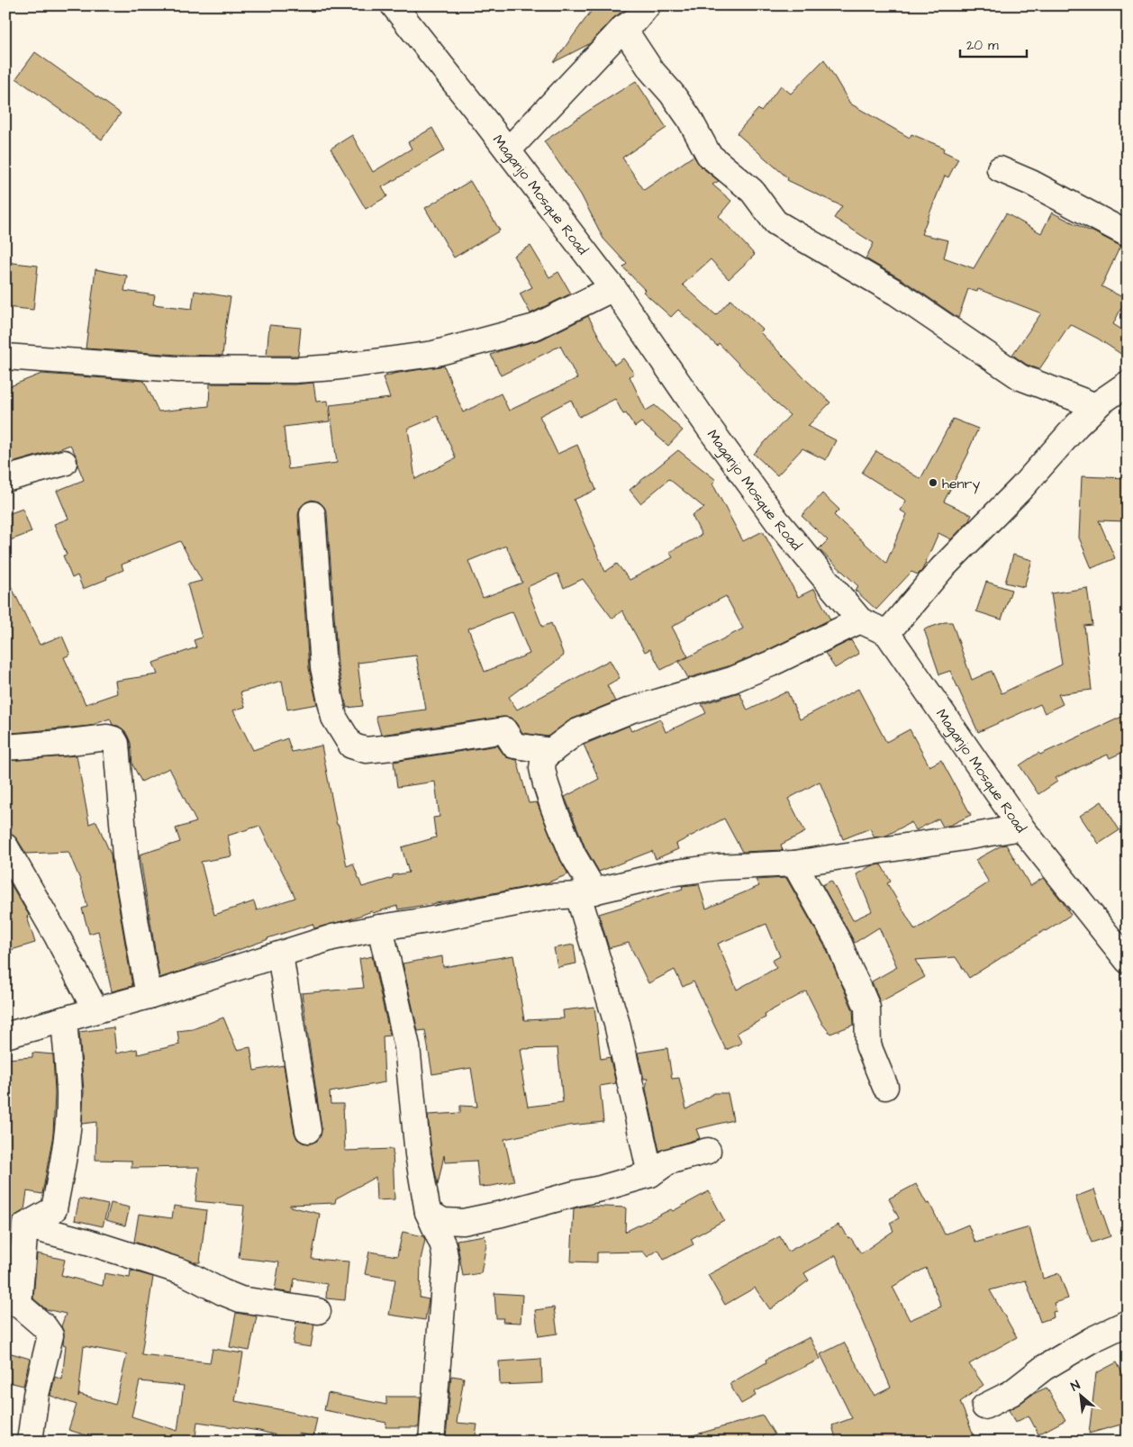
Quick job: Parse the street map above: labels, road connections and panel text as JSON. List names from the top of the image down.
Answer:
{
  "streets": {
    "street": ["Maganjo Mosque Road"]
  },
  "places": ["henry"],
  "scale_bar": "20 m",
  "north": "top left"
}
